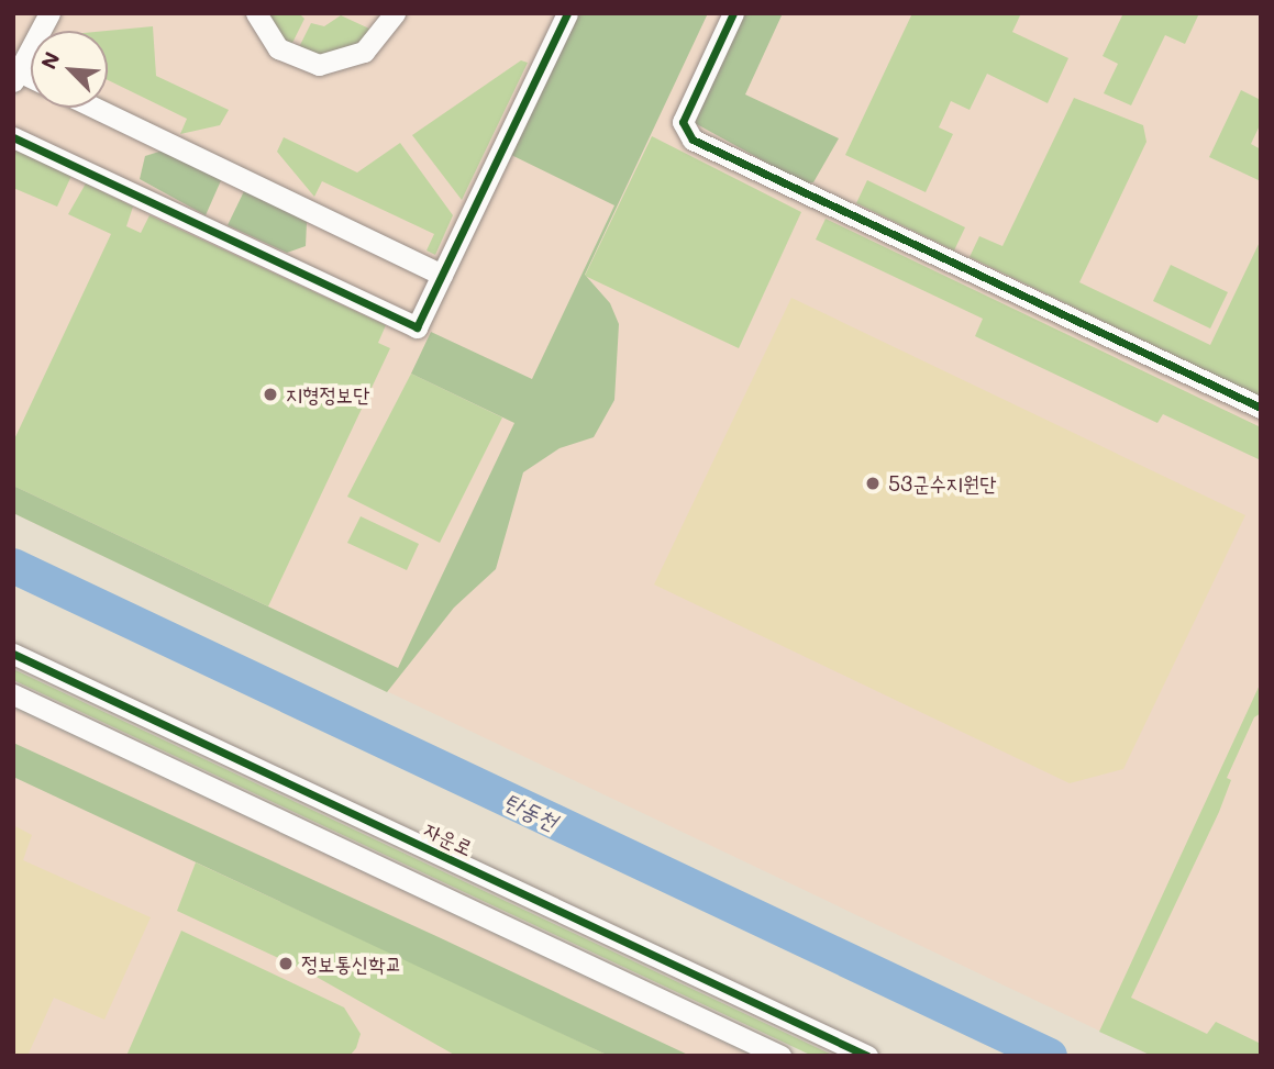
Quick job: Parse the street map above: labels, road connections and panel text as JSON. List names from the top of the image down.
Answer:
{
  "streets": {
    "street": ["자운로"]
  },
  "water": ["탄동천"],
  "places": ["지형정보단", "53군수지원단", "정보통신학교"],
  "north": "top left"
}
